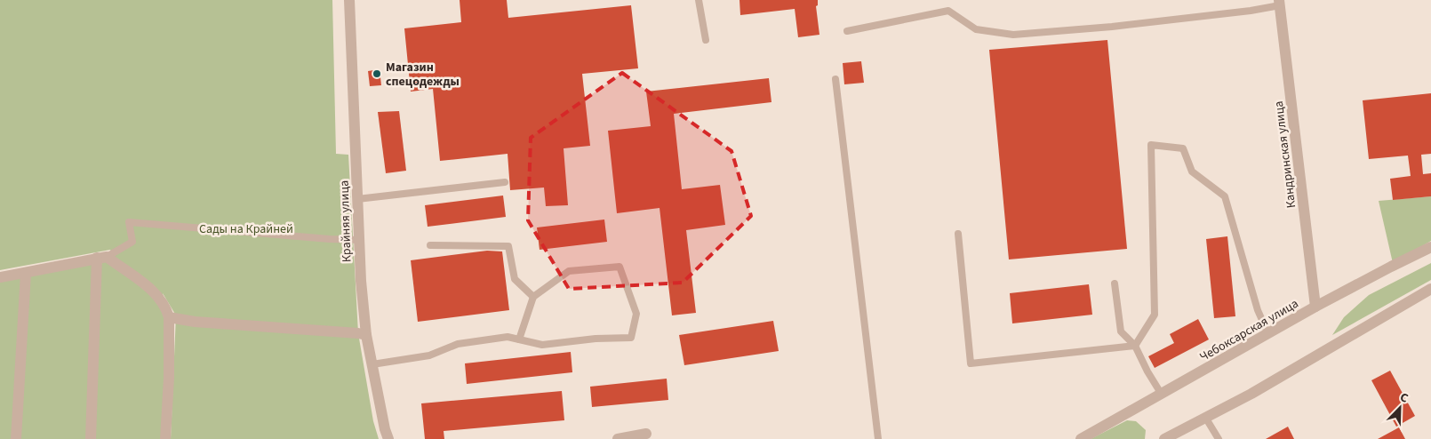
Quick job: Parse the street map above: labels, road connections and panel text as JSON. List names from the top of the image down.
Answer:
{
  "streets": {
    "street": ["Кандринская улица", "Крайняя улица", "Чебоксарская улица"]
  },
  "crossings": [
    ["Кандринская улица", "Чебоксарская улица"]
  ],
  "parks": ["Сады на Крайней"],
  "places": ["Магазин спецодежды"],
  "north": "top right"
}
